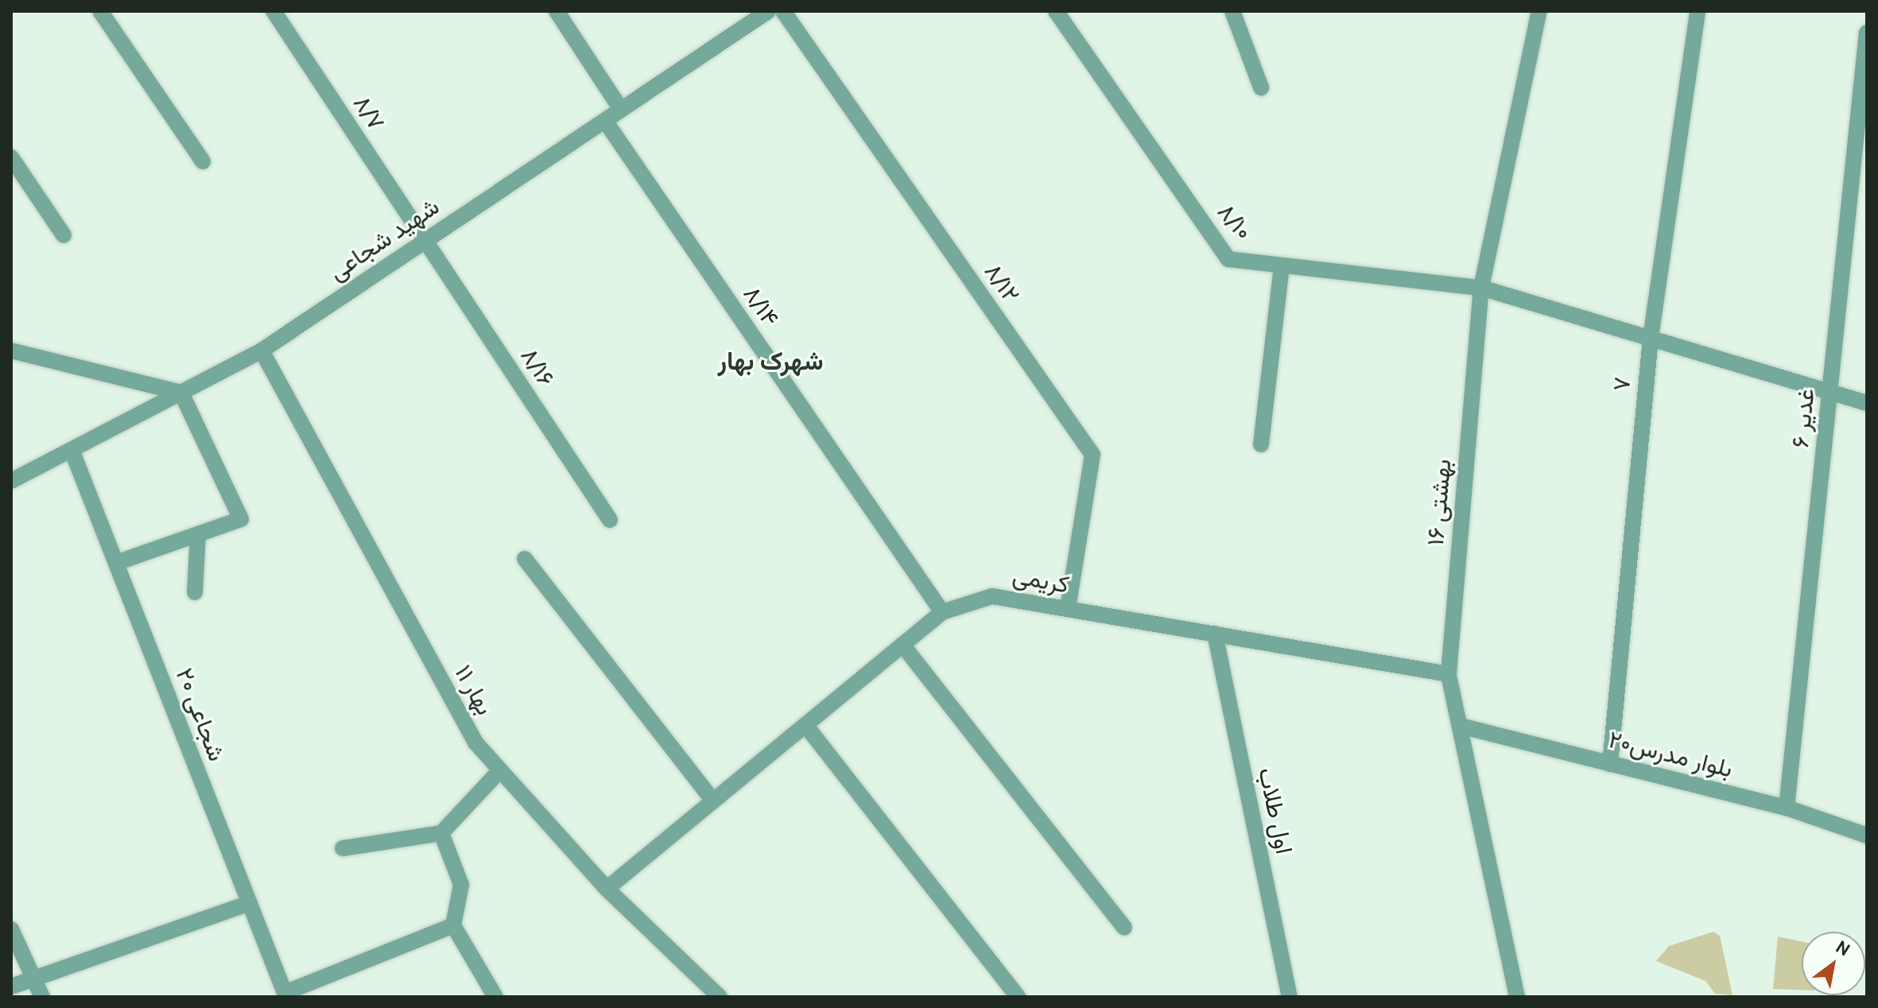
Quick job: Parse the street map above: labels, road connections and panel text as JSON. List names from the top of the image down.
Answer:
{
  "streets": {
    "street": [
      "۸/۷",
      "۸/۱۰",
      "شهید شجاعی",
      "۸/۱۲",
      "۸/۱۴",
      "۸/۱۶",
      "۷",
      "غدیر ۶",
      "۱۶ بهشتی",
      "کریمی",
      "بهار ۱۱",
      "شجاعی ۲۰",
      "بلوار مدرس۲۰",
      "اول طلاب"
    ]
  },
  "crossings": [
    ["۸/۷", "شهید شجاعی"],
    ["۸/۷", "۸/۱۶"],
    ["۸/۱۰", "۷"],
    ["۸/۱۰", "غدیر ۶"],
    ["۸/۱۰", "۱۶ بهشتی"],
    ["شهید شجاعی", "۸/۱۴"],
    ["شهید شجاعی", "۸/۱۶"],
    ["شهید شجاعی", "بهار ۱۱"],
    ["شهید شجاعی", "شجاعی ۲۰"],
    ["۸/۱۲", "کریمی"],
    ["۸/۱۴", "کریمی"],
    ["۷", "بلوار مدرس۲۰"],
    ["غدیر ۶", "بلوار مدرس۲۰"],
    ["۱۶ بهشتی", "کریمی"],
    ["۱۶ بهشتی", "بلوار مدرس۲۰"],
    ["کریمی", "بهار ۱۱"],
    ["کریمی", "اول طلاب"]
  ],
  "districts": ["شهرک بهار"],
  "north": "top right"
}
